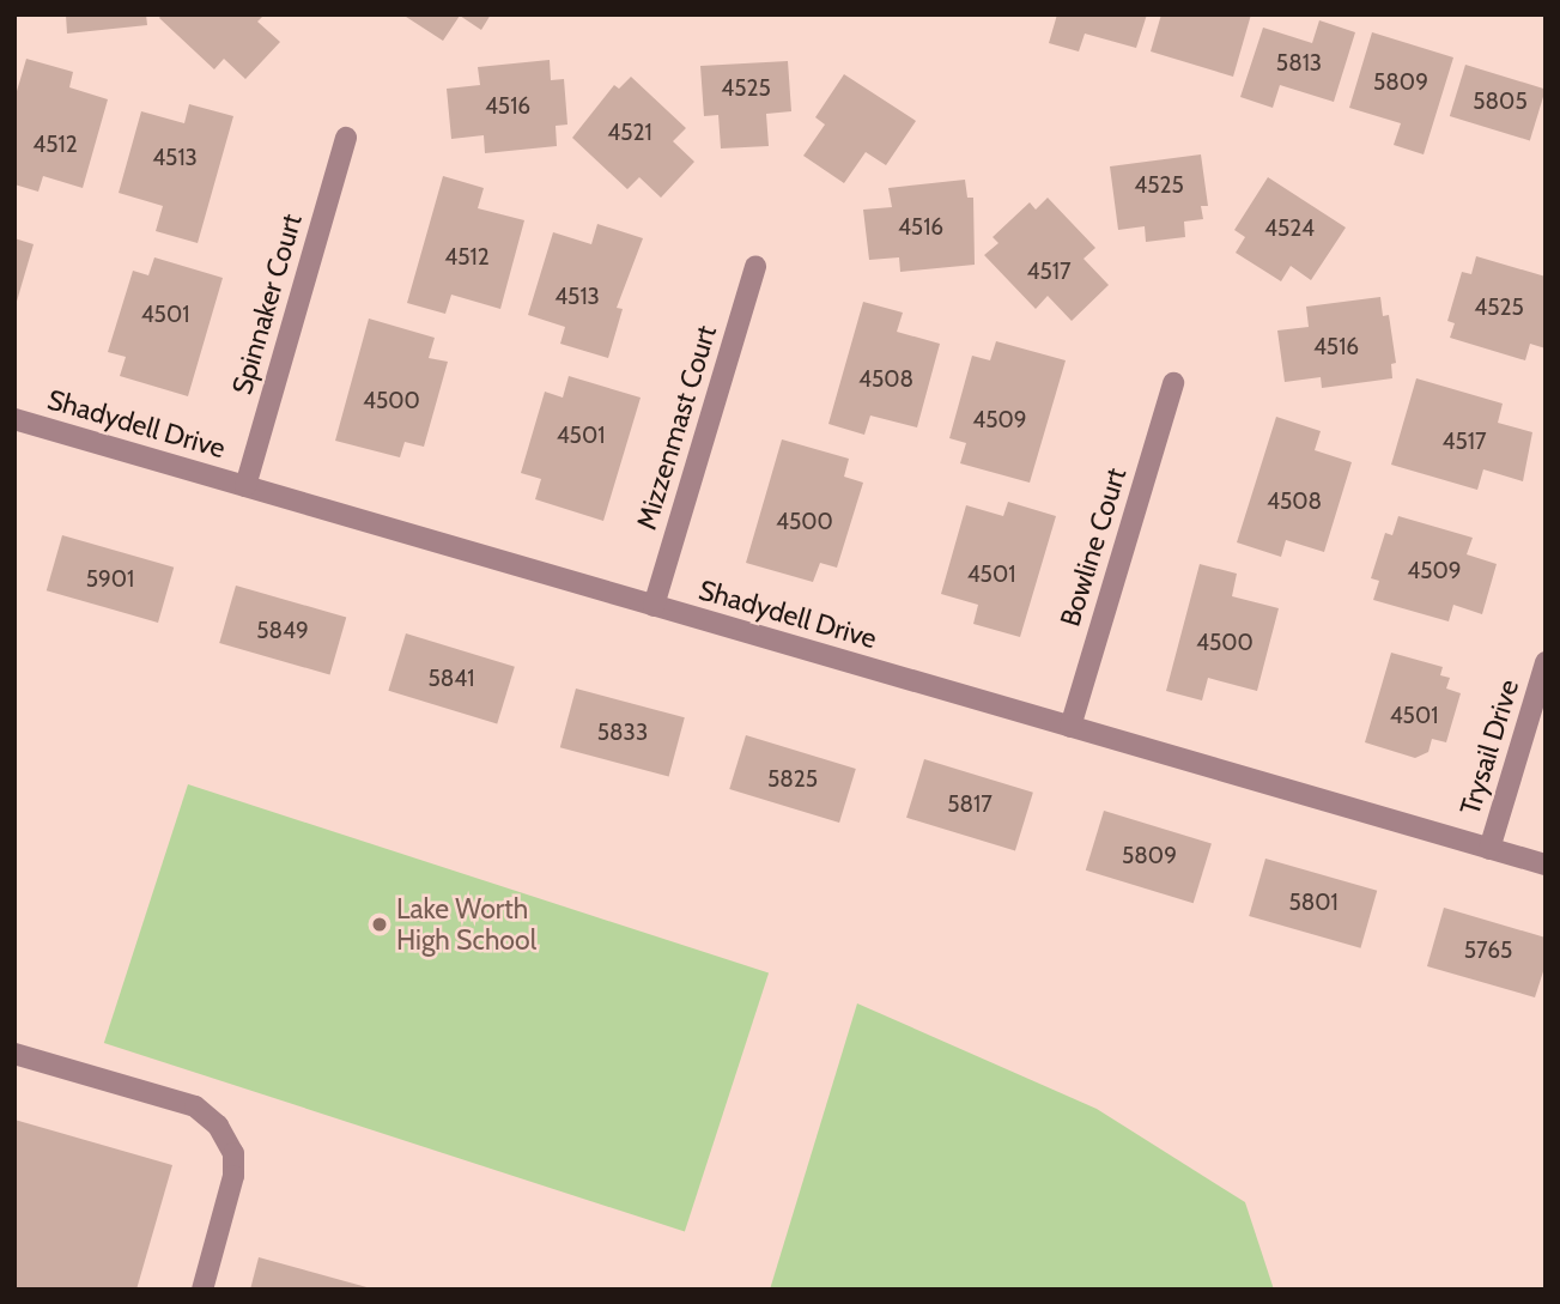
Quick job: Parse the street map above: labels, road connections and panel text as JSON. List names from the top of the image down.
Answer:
{
  "streets": {
    "street": [
      "Spinnaker Court",
      "Shadydell Drive",
      "Mizzenmast Court",
      "Bowline Court",
      "Trysail Drive"
    ]
  },
  "crossings": [
    ["Spinnaker Court", "Shadydell Drive"],
    ["Shadydell Drive", "Mizzenmast Court"],
    ["Shadydell Drive", "Bowline Court"],
    ["Shadydell Drive", "Trysail Drive"]
  ],
  "places": ["Lake Worth High School"],
  "house_numbers": [
    "5813",
    "5809",
    "4525",
    "5805",
    "4516",
    "4521",
    "4512",
    "4513",
    "4525",
    "4516",
    "4524",
    "4512",
    "4517",
    "4513",
    "4525",
    "4501",
    "4516",
    "4508",
    "4500",
    "4509",
    "4501",
    "4517",
    "4508",
    "4500",
    "4509",
    "4501",
    "5901",
    "5849",
    "4500",
    "5841",
    "4501",
    "5833",
    "5825",
    "5817",
    "5809",
    "5801",
    "5765"
  ]
}
